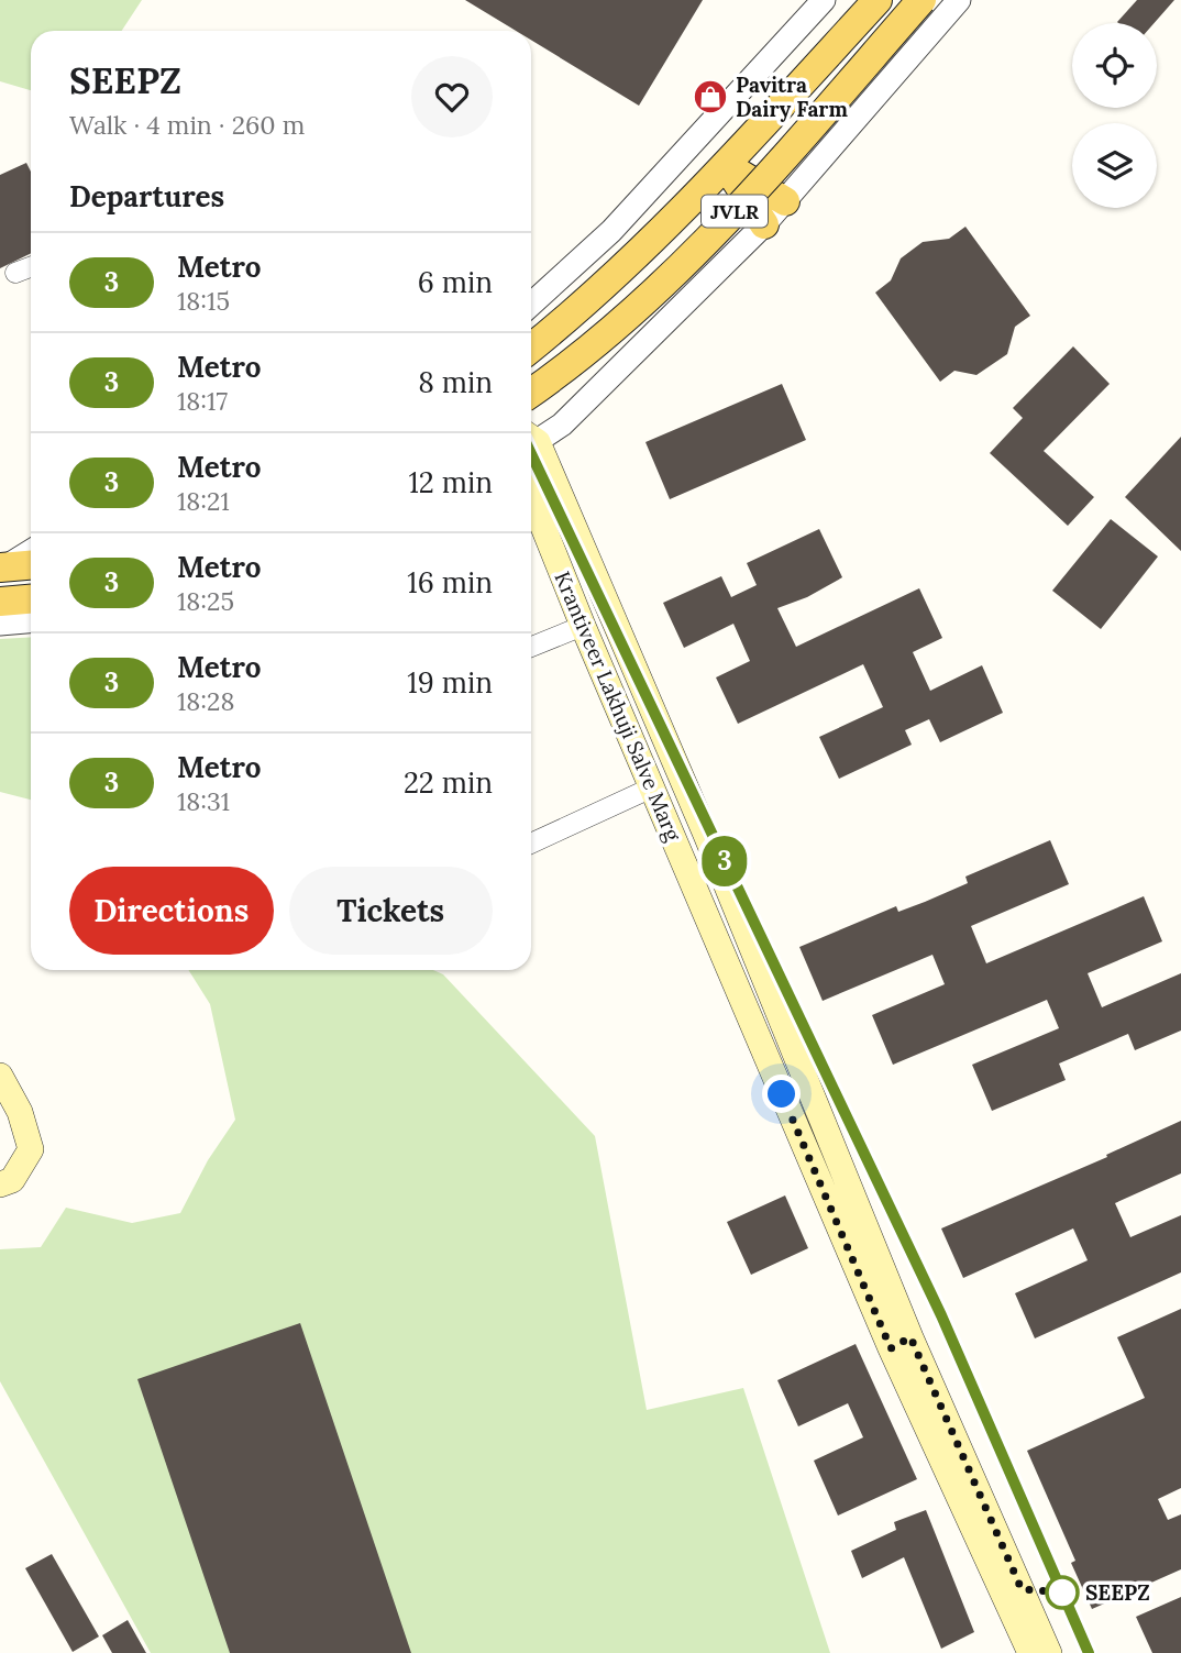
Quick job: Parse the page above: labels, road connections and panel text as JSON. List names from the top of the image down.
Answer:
{
  "streets": {
    "main road": ["JVLR", "Krantiveer Lakhuji Salve Marg"]
  },
  "places": {
    "shop": ["Pavitra Dairy Farm"],
    "other": ["SEEPZ"]
  },
  "lines": ["metro line 3"],
  "page": {
    "on_map": "3",
    "heading": [
      ["SEEPZ", "Walk · 4 min · 260 m"],
      "Departures"
    ],
    "list": [
      {
        "mark": "3",
        "name": "Metro",
        "note": "18:15",
        "value": "6 min"
      },
      {
        "mark": "3",
        "name": "Metro",
        "note": "18:17",
        "value": "8 min"
      },
      {
        "mark": "3",
        "name": "Metro",
        "note": "18:21",
        "value": "12 min"
      },
      {
        "mark": "3",
        "name": "Metro",
        "note": "18:25",
        "value": "16 min"
      },
      {
        "mark": "3",
        "name": "Metro",
        "note": "18:28",
        "value": "19 min"
      },
      {
        "mark": "3",
        "name": "Metro",
        "note": "18:31",
        "value": "22 min"
      }
    ],
    "buttons": ["Directions", "Tickets"]
  }
}
